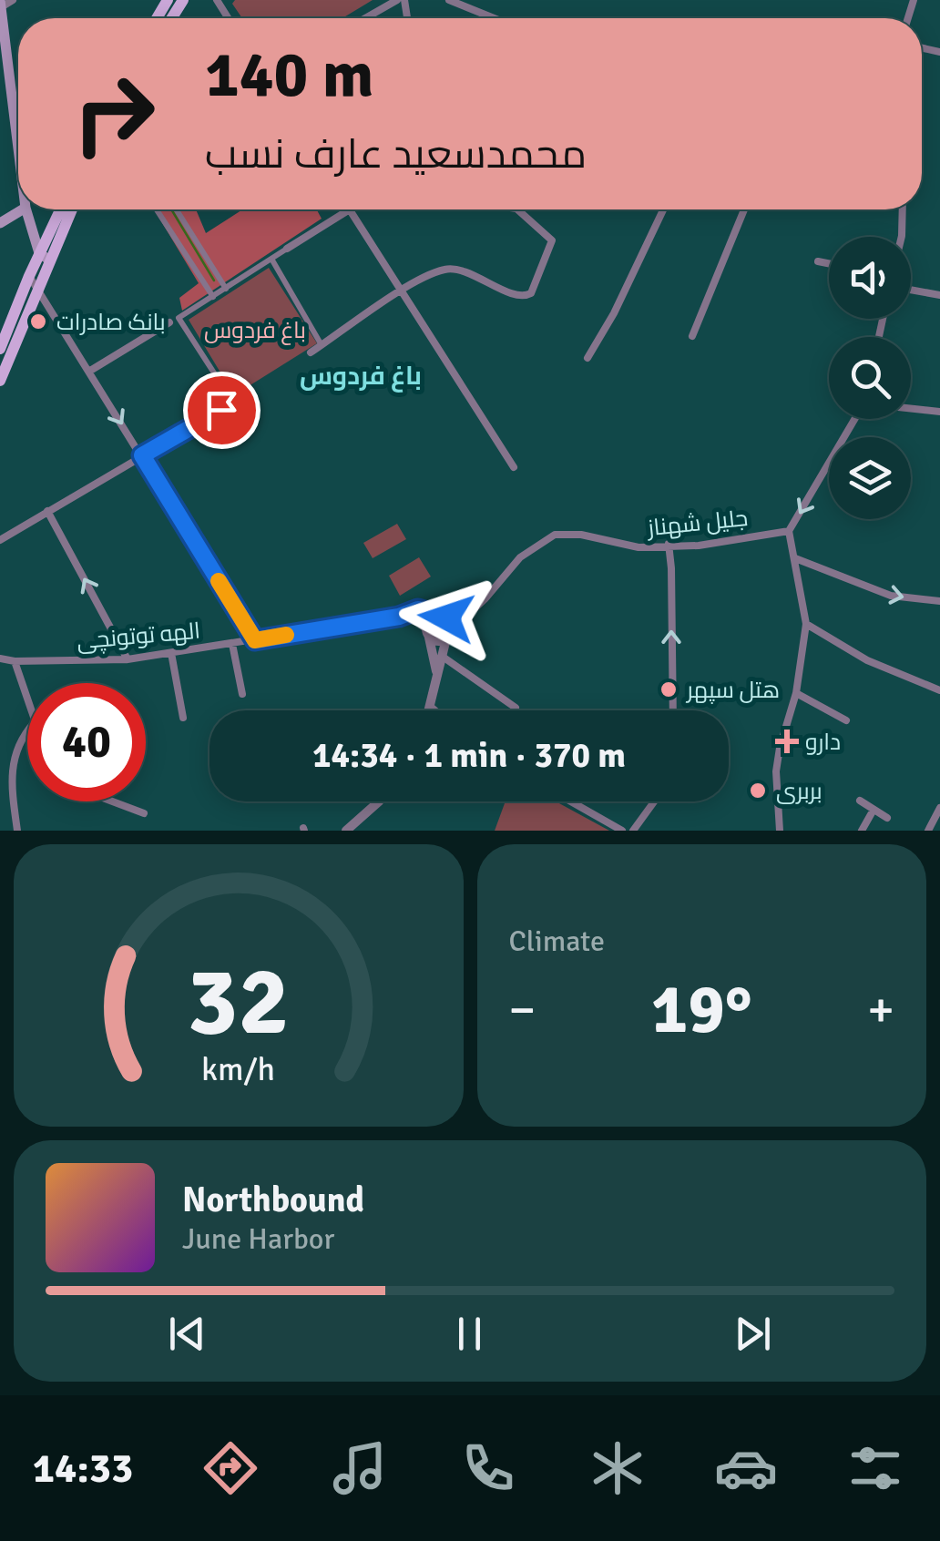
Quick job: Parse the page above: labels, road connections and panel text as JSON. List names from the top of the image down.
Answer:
{
  "streets": {
    "street": ["جلیل شهناز", "الهه توتونچی"]
  },
  "crossings": [
    ["جلیل شهناز", "الهه توتونچی"]
  ],
  "districts": ["باغ فردوس"],
  "parks": ["باغ فردوس"],
  "places": {
    "other": ["بانک صادرات", "هتل سپهر", "بربری"],
    "health": ["دارو"]
  },
  "page": {
    "turn": ["140 m", "محمدسعید عارف نسب"],
    "limit": "40",
    "trip": "14:34 · 1 min · 370 m",
    "tile": "Climate",
    "heat": ["−", "19°", "+"],
    "song": ["Northbound", "June Harbor"],
    "tabs": "14:33",
    "gauge": ["32", "km/h"]
  }
}
